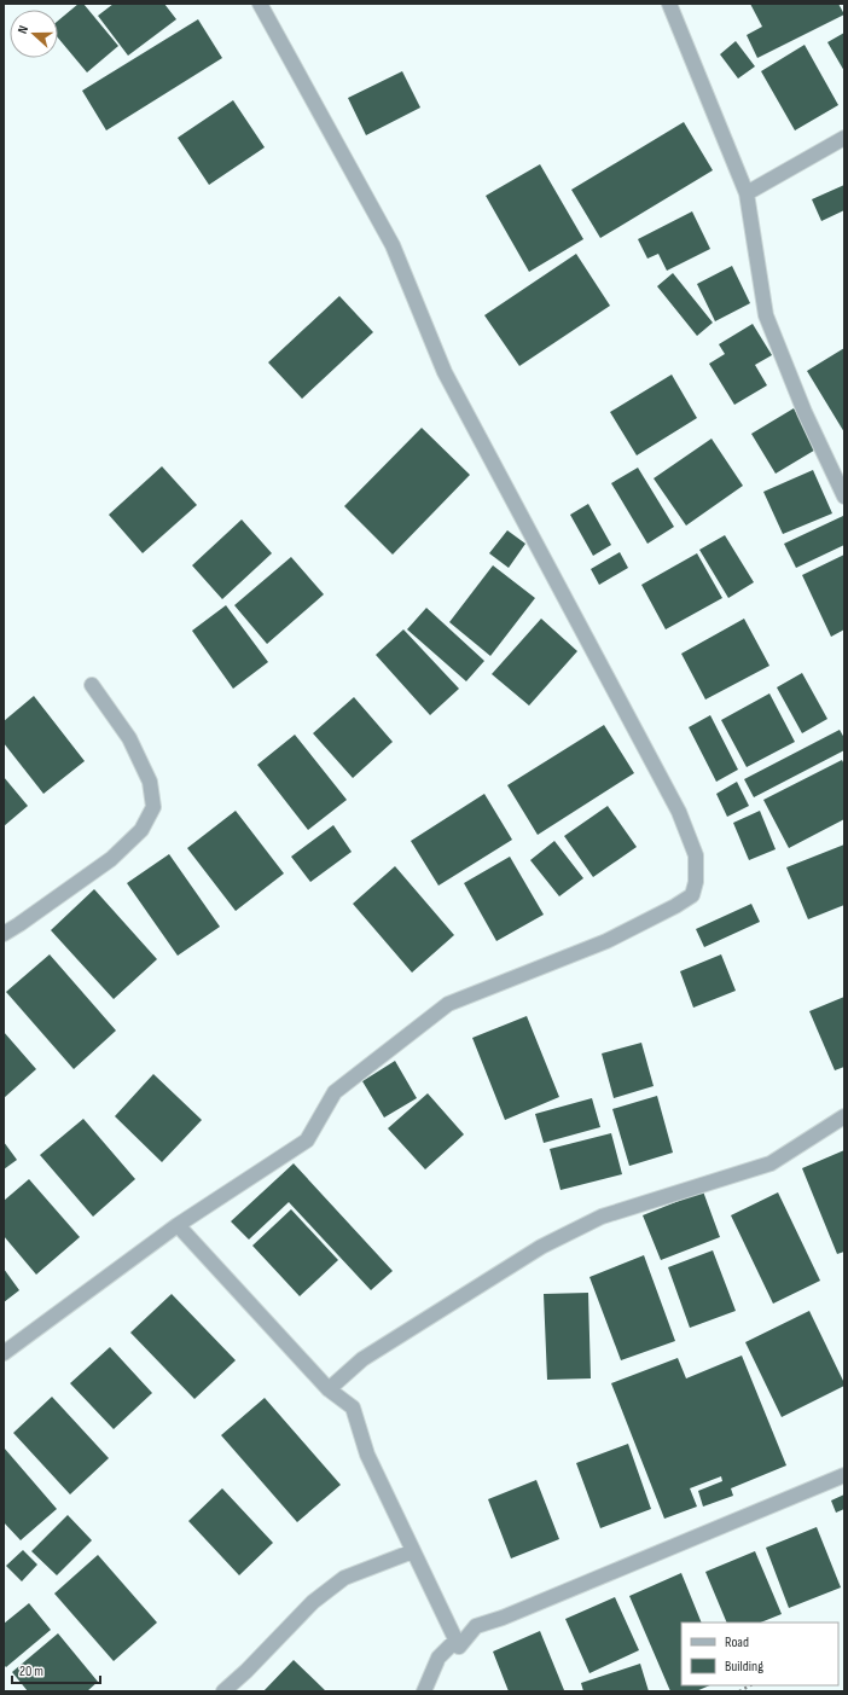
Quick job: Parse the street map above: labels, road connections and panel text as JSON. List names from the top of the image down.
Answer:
{
  "legend": ["Road", "Building"],
  "scale_bar": "20 m",
  "north": "left"
}
